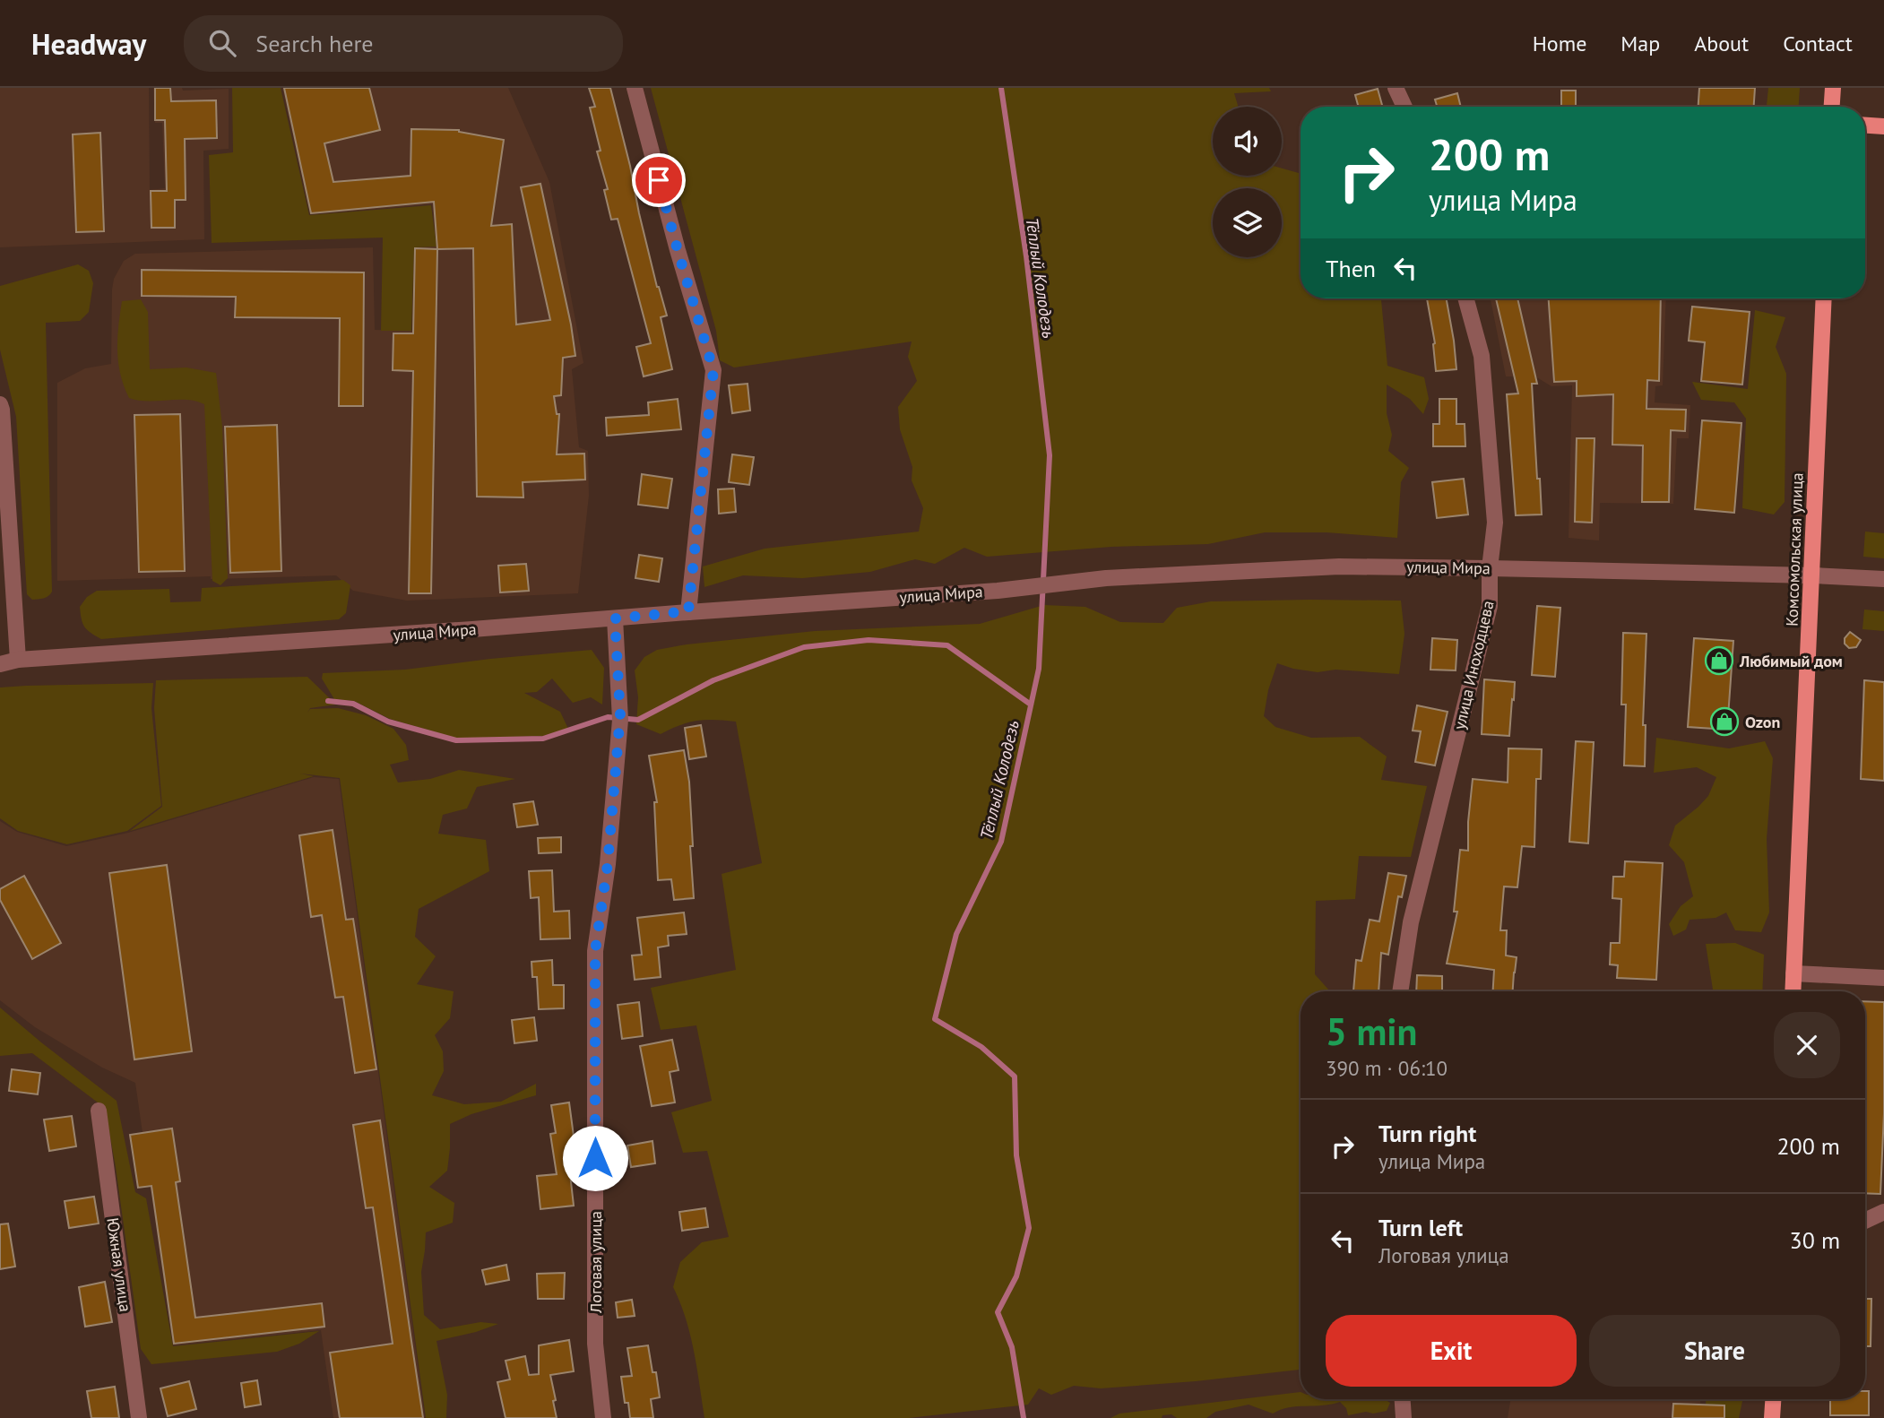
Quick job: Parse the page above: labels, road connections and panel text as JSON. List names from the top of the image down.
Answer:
{
  "streets": {
    "main road": ["Комсомольская улица"],
    "street": [
      "улица Мира",
      "улица Иноходцева",
      "Логовая улица",
      "Южная улица"
    ]
  },
  "crossings": [
    ["Комсомольская улица", "улица Мира"],
    ["улица Мира", "улица Иноходцева"],
    ["улица Мира", "Логовая улица"]
  ],
  "water": ["Тёплый Колодезь"],
  "places": {
    "shop": ["Любимый дом", "Ozon"]
  },
  "page": {
    "header": "Headway",
    "search": "Search here",
    "nav": [
      "Home",
      "Map",
      "About",
      "Contact"
    ],
    "turn": ["200 m", "улица Мира"],
    "then": "Then",
    "heading": ["5 min", "390 m · 06:10"],
    "list": [
      {
        "name": "Turn right",
        "note": "улица Мира",
        "value": "200 m"
      },
      {
        "name": "Turn left",
        "note": "Логовая улица",
        "value": "30 m"
      }
    ],
    "buttons": ["Exit", "Share"]
  }
}
